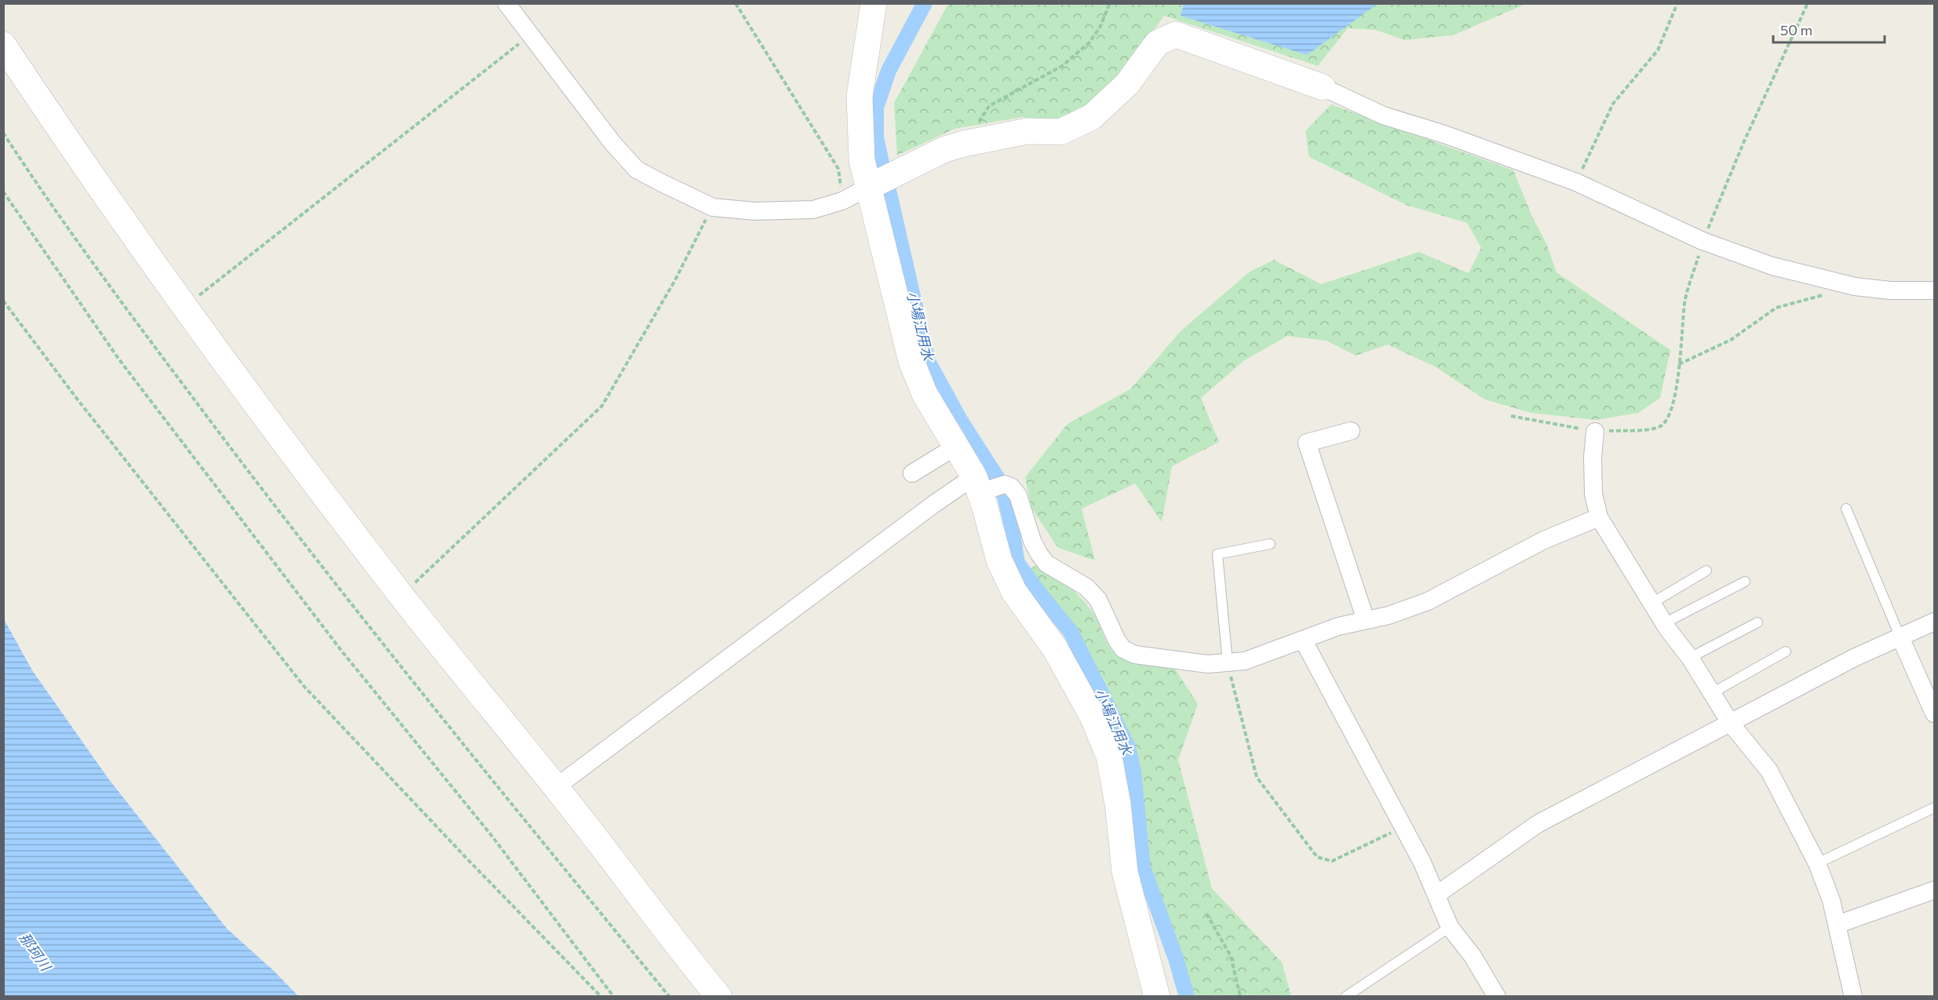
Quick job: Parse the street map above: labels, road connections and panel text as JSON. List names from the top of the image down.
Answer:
{
  "water": ["小場江用水", "那珂川"],
  "scale_bar": "50 m"
}
